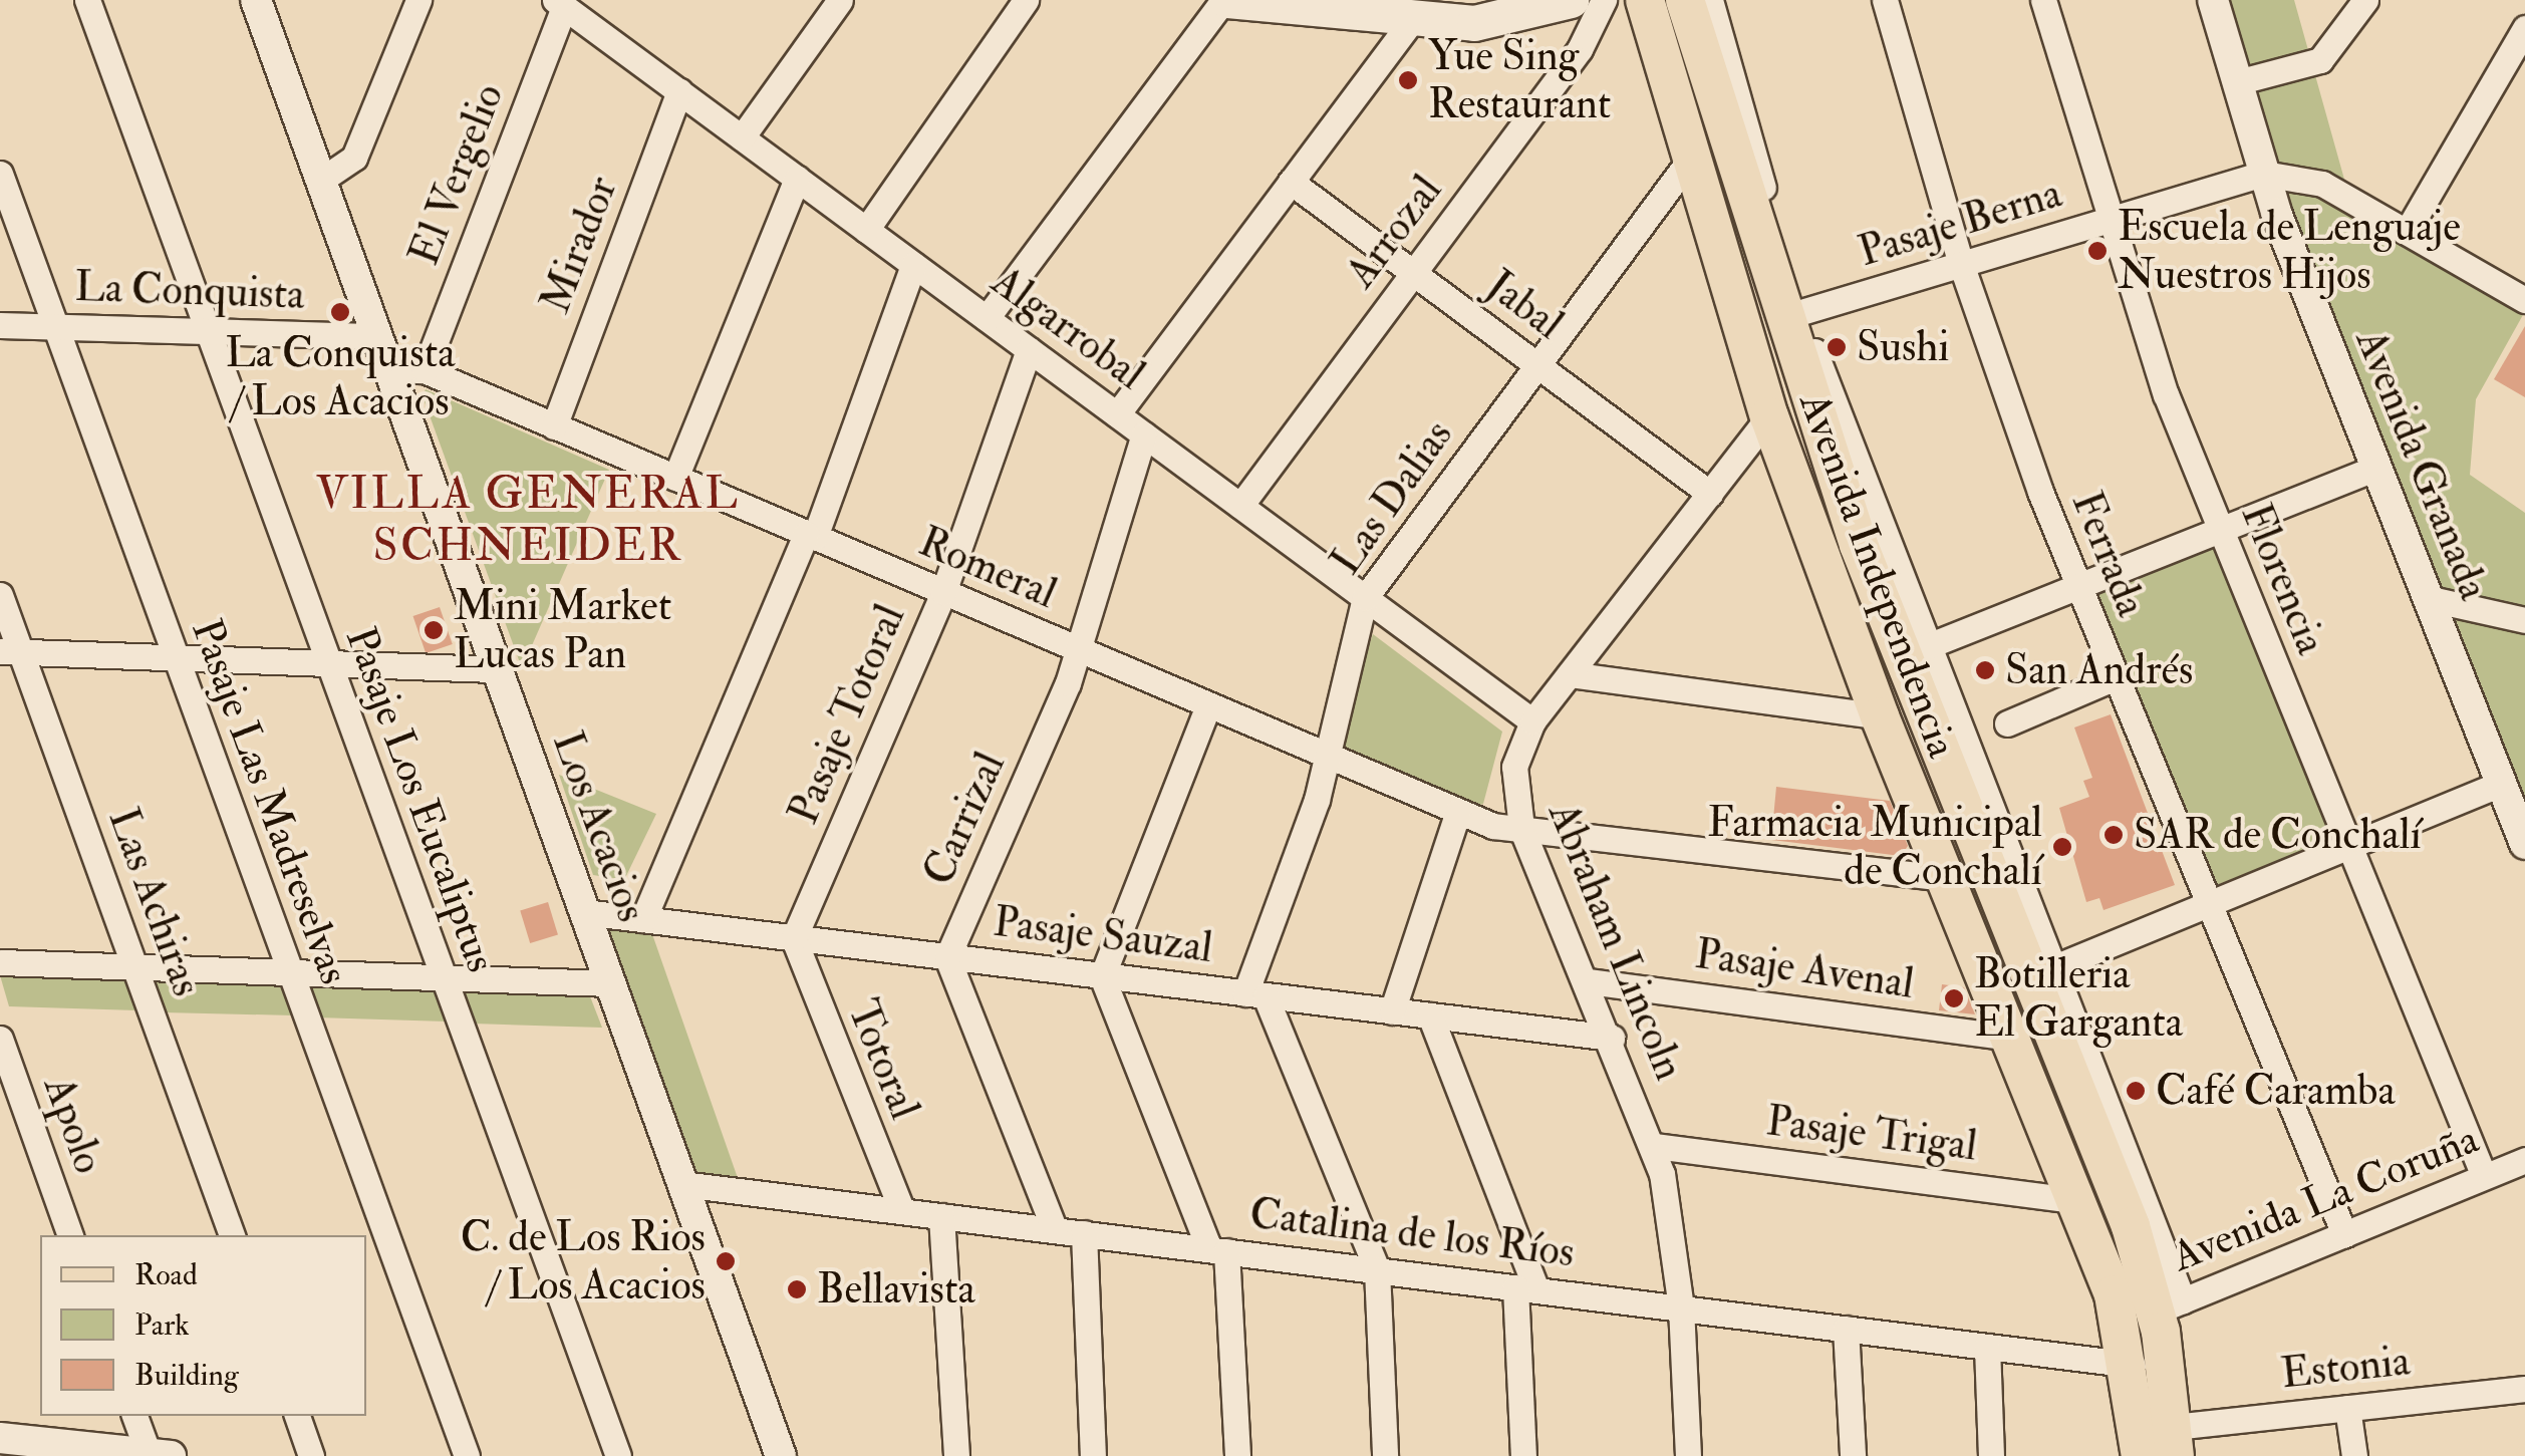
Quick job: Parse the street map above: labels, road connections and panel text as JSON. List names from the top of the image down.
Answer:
{
  "streets": {
    "main road": ["Avenida Independencia"],
    "street": [
      "El Vergelio",
      "Pasaje Berna",
      "Arrozal",
      "Mirador",
      "La Conquista",
      "Jabal",
      "Algarrobal",
      "Avenida Granada",
      "Las Dalias",
      "Ferrada",
      "Romeral",
      "Florencia",
      "Pasaje Totoral",
      "Pasaje Los Eucaliptus",
      "Pasaje Las Madreselvas",
      "Carrizal",
      "Los Acacios",
      "Las Achiras",
      "Pasaje Sauzal",
      "Abraham Lincoln",
      "Pasaje Avenal",
      "Totoral",
      "Apolo",
      "Pasaje Trigal",
      "Avenida La Coruña",
      "Catalina de los Ríos",
      "Estonia"
    ]
  },
  "crossings": [
    ["El Vergelio", "Algarrobal"],
    ["El Vergelio", "Romeral"],
    ["Pasaje Berna", "Avenida Granada"],
    ["Pasaje Berna", "Ferrada"],
    ["Pasaje Berna", "Avenida Independencia"],
    ["Pasaje Berna", "Florencia"],
    ["Arrozal", "Jabal"],
    ["Arrozal", "Algarrobal"],
    ["Mirador", "Algarrobal"],
    ["Mirador", "Romeral"],
    ["La Conquista", "Pasaje Los Eucaliptus"],
    ["La Conquista", "Pasaje Las Madreselvas"],
    ["La Conquista", "Los Acacios"],
    ["Jabal", "Las Dalias"],
    ["Jabal", "Abraham Lincoln"],
    ["Algarrobal", "Las Dalias"],
    ["Algarrobal", "Pasaje Totoral"],
    ["Algarrobal", "Carrizal"],
    ["Algarrobal", "Abraham Lincoln"],
    ["Las Dalias", "Romeral"],
    ["Las Dalias", "Avenida Independencia"],
    ["Las Dalias", "Pasaje Sauzal"],
    ["Ferrada", "Avenida La Coruña"],
    ["Romeral", "Avenida Independencia"],
    ["Romeral", "Pasaje Totoral"],
    ["Romeral", "Carrizal"],
    ["Romeral", "Abraham Lincoln"],
    ["Avenida Independencia", "Abraham Lincoln"],
    ["Avenida Independencia", "Pasaje Avenal"],
    ["Avenida Independencia", "Pasaje Trigal"],
    ["Avenida Independencia", "Avenida La Coruña"],
    ["Avenida Independencia", "Catalina de los Ríos"],
    ["Avenida Independencia", "Estonia"],
    ["Florencia", "Avenida La Coruña"],
    ["Pasaje Totoral", "Pasaje Sauzal"],
    ["Pasaje Totoral", "Totoral"],
    ["Carrizal", "Pasaje Sauzal"],
    ["Los Acacios", "Pasaje Sauzal"],
    ["Los Acacios", "Catalina de los Ríos"],
    ["Pasaje Sauzal", "Abraham Lincoln"],
    ["Pasaje Sauzal", "Totoral"],
    ["Abraham Lincoln", "Pasaje Avenal"],
    ["Abraham Lincoln", "Pasaje Trigal"],
    ["Abraham Lincoln", "Catalina de los Ríos"],
    ["Totoral", "Catalina de los Ríos"]
  ],
  "districts": ["VILLA GENERAL SCHNEIDER"],
  "places": [
    "Yue Sing Restaurant",
    "Escuela de Lenguaje Nuestros Hijos",
    "La Conquista / Los Acacios",
    "Sushi",
    "Mini Market Lucas Pan",
    "San Andrés",
    "SAR de Conchalí",
    "Farmacia Municipal de Conchalí",
    "Botilleria El Garganta",
    "Café Caramba",
    "C. de Los Rios / Los Acacios",
    "Bellavista"
  ],
  "legend": ["Road", "Park", "Building"]
}
